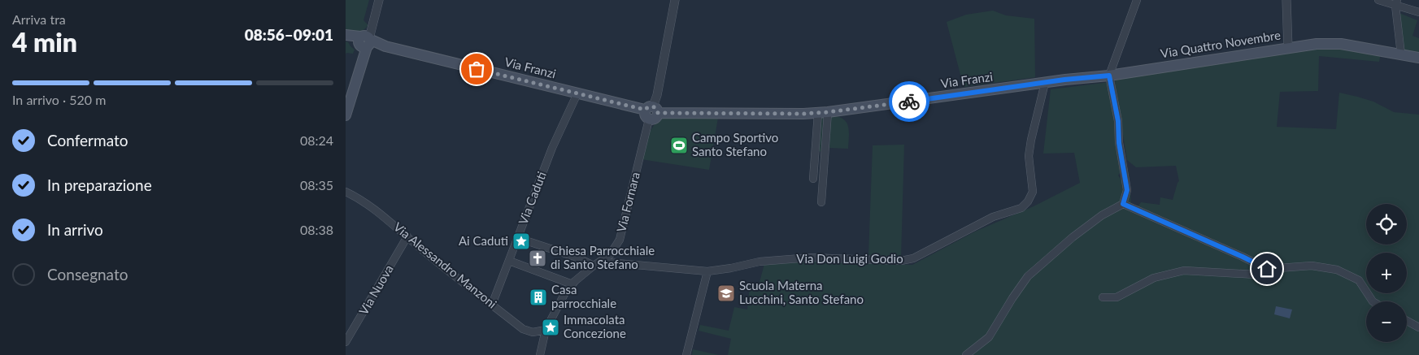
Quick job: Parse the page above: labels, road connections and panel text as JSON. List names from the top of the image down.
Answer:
{
  "streets": {
    "main road": ["Via Quattro Novembre", "Via Franzi"],
    "street": [
      "Via Caduti",
      "Via Fornara",
      "Via Don Luigi Godio",
      "Via Alessandro Manzoni",
      "Via Nuova"
    ]
  },
  "crossings": [
    ["Via Quattro Novembre", "Via Franzi"],
    ["Via Franzi", "Via Caduti"],
    ["Via Franzi", "Via Fornara"],
    ["Via Franzi", "Via Don Luigi Godio"],
    ["Via Caduti", "Via Don Luigi Godio"],
    ["Via Caduti", "Via Alessandro Manzoni"],
    ["Via Fornara", "Via Don Luigi Godio"],
    ["Via Fornara", "Via Alessandro Manzoni"],
    ["Via Alessandro Manzoni", "Via Nuova"]
  ],
  "places": {
    "sports": ["Campo Sportivo Santo Stefano"],
    "place": ["Ai Caduti", "Immacolata Concezione"],
    "church": ["Chiesa Parrocchiale di Santo Stefano"],
    "school or university": ["Scuola Materna Lucchini, Santo Stefano"],
    "building": ["Casa parrocchiale"]
  },
  "page": {
    "heading": ["4 min", "Arriva tra", "08:56–09:01"],
    "bar": "In arrivo · 520 m",
    "list": [
      ["Confermato", "08:24"],
      ["In preparazione", "08:35"],
      ["In arrivo", "08:38"],
      "Consegnato"
    ],
    "map_buttons": ["+", "−"]
  }
}
